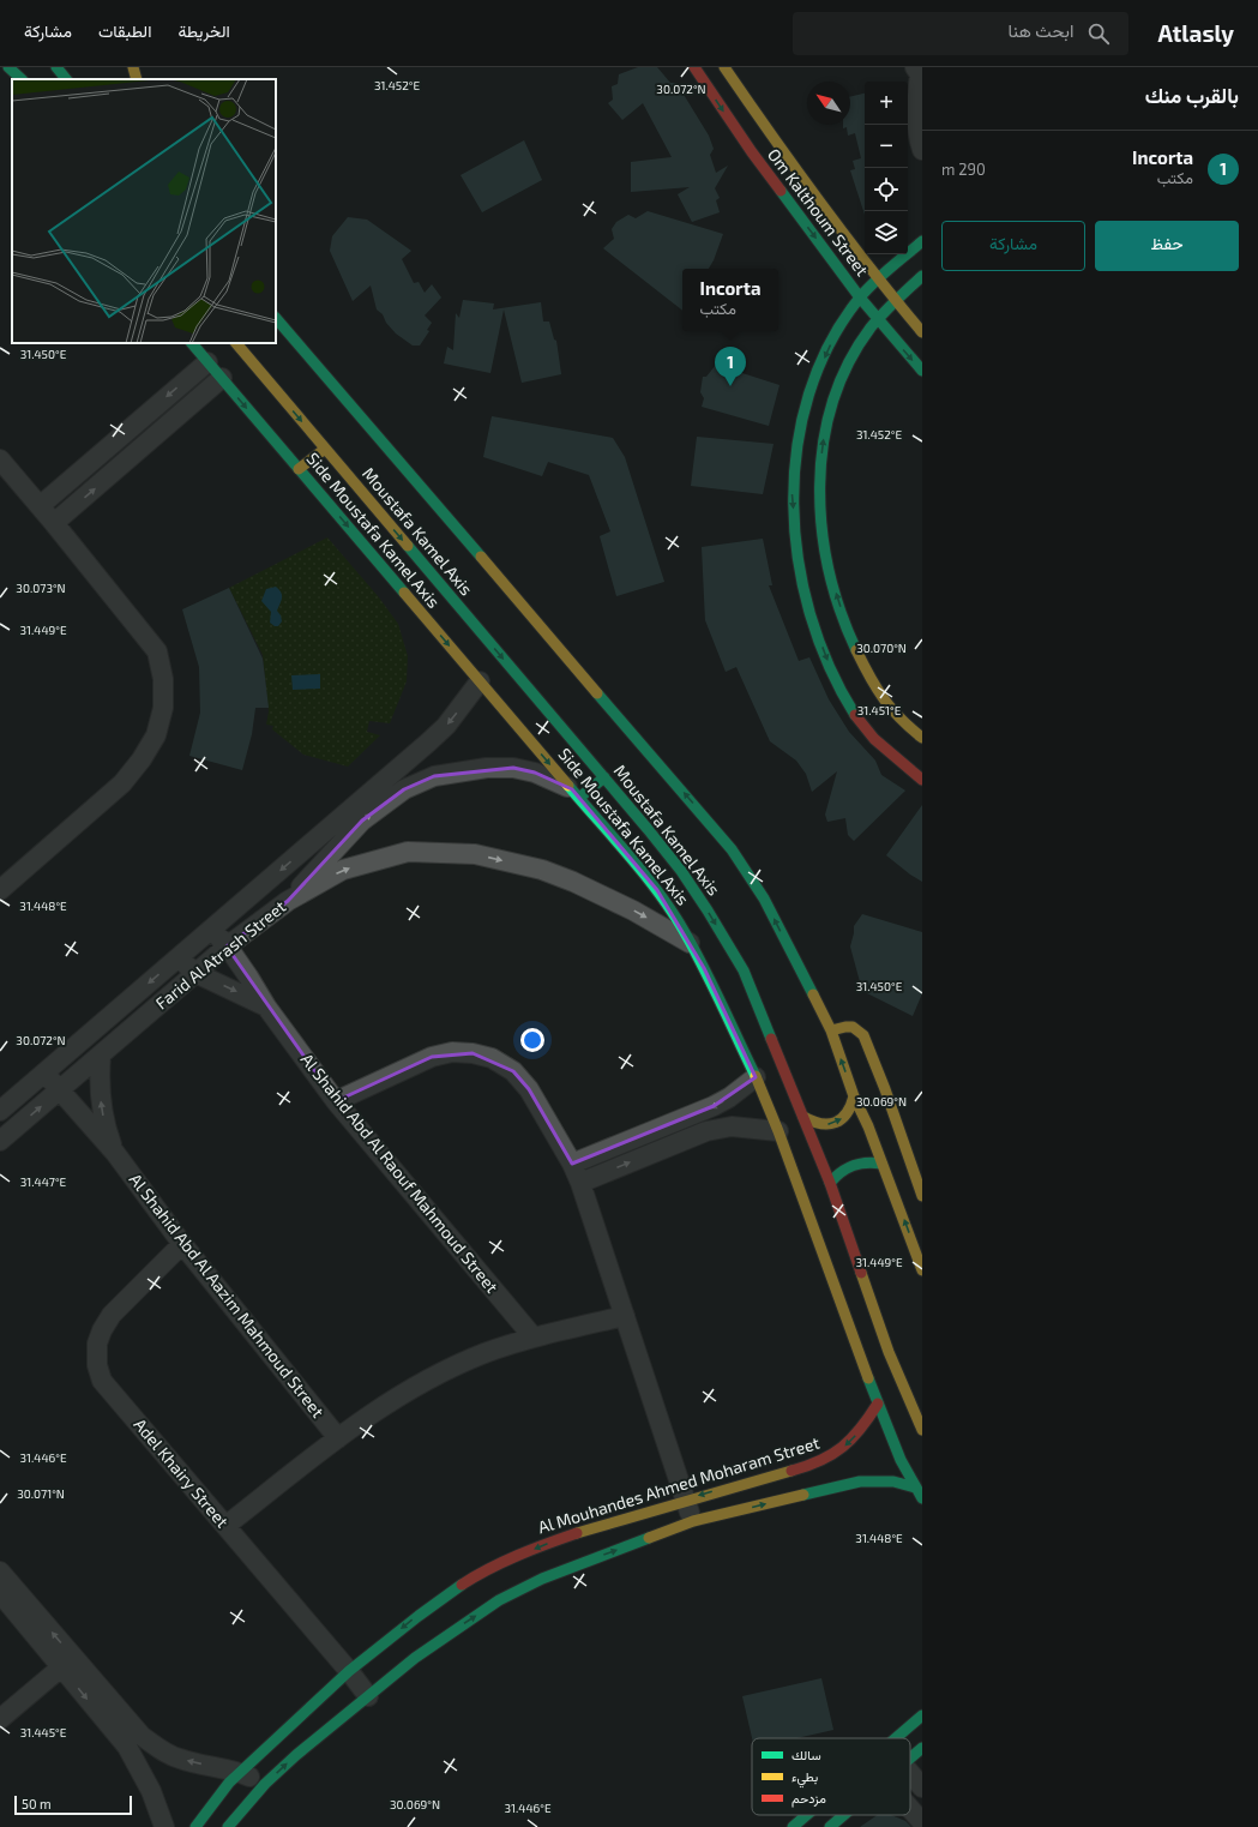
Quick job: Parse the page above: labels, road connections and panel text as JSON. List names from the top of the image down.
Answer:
{
  "streets": {
    "street": [
      "Om Kalthoum Street",
      "Side Moustafa Kamel Axis",
      "Moustafa Kamel Axis",
      "Farid Al Atrash Street",
      "Al Shahid Abd Al Raouf Mahmoud Street",
      "Al Shahid Abd Al Aazim Mahmoud Street",
      "Adel Khairy Street",
      "Al Mouhandes Ahmed Moharam Street"
    ]
  },
  "crossings": [
    ["Side Moustafa Kamel Axis", "Farid Al Atrash Street"],
    ["Side Moustafa Kamel Axis", "Al Mouhandes Ahmed Moharam Street"],
    ["Farid Al Atrash Street", "Al Shahid Abd Al Raouf Mahmoud Street"],
    ["Farid Al Atrash Street", "Al Shahid Abd Al Aazim Mahmoud Street"],
    ["Al Shahid Abd Al Aazim Mahmoud Street", "Adel Khairy Street"],
    ["Adel Khairy Street", "Al Mouhandes Ahmed Moharam Street"]
  ],
  "one_way": ["Side Moustafa Kamel Axis"],
  "legend": ["سالك", "بطيء", "مزدحم"],
  "scale_bar": "50 m",
  "north": "top left",
  "page": {
    "header": "Atlasly",
    "search": "ابحث هنا",
    "nav": ["الخريطة", "الطبقات", "مشاركة"],
    "heading": "بالقرب منك",
    "map_buttons": ["+", "−"],
    "list": [
      {
        "mark": "1",
        "name": "Incorta",
        "note": "مكتب",
        "value": "290 m"
      }
    ],
    "buttons": ["حفظ", "مشاركة"],
    "popup": ["Incorta", "مكتب"],
    "pins": "1",
    "scale": "50 m"
  },
  "coordinates": [
    "31.452°E",
    "30.072°N",
    "31.450°E",
    "30.073°N",
    "31.449°E",
    "30.070°N",
    "31.451°E",
    "31.448°E",
    "30.069°N",
    "31.447°E",
    "31.446°E",
    "30.071°N",
    "31.445°E"
  ]
}
